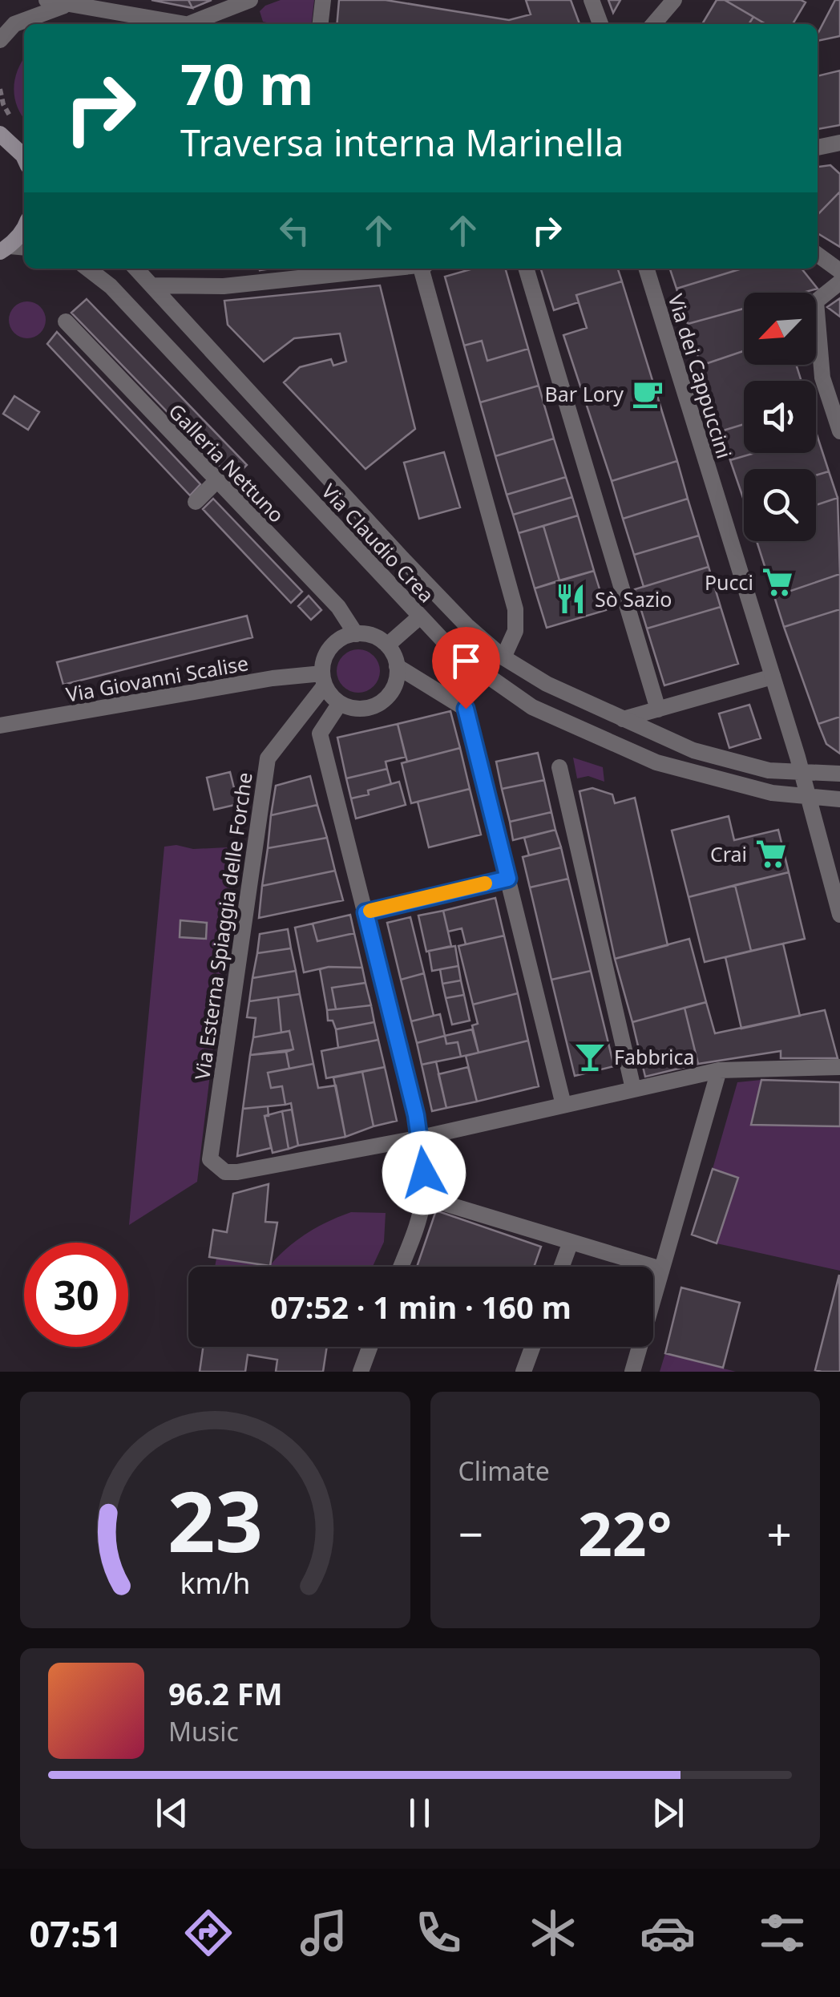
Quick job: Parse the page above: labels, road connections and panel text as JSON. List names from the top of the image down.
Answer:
{
  "streets": {
    "street": [
      "Via dei Cappuccini",
      "Galleria Nettuno",
      "Via Claudio Crea",
      "Via Giovanni Scalise",
      "Via Esterna Spiaggia delle Forche"
    ]
  },
  "crossings": [
    ["Via dei Cappuccini", "Via Claudio Crea"],
    ["Galleria Nettuno", "Via Giovanni Scalise"],
    ["Galleria Nettuno", "Via Esterna Spiaggia delle Forche"],
    ["Via Giovanni Scalise", "Via Esterna Spiaggia delle Forche"]
  ],
  "places": {
    "cafe": ["Bar Lory"],
    "supermarket": ["Pucci", "Crai"],
    "restaurant": ["Sò Sazio"],
    "bar": ["Fabbrica"]
  },
  "north": "bottom left",
  "page": {
    "turn": ["70 m", "Traversa interna Marinella"],
    "limit": "30",
    "trip": "07:52 · 1 min · 160 m",
    "tile": "Climate",
    "heat": ["−", "22°", "+"],
    "song": ["96.2 FM", "Music"],
    "tabs": "07:51",
    "gauge": ["23", "km/h"]
  }
}
